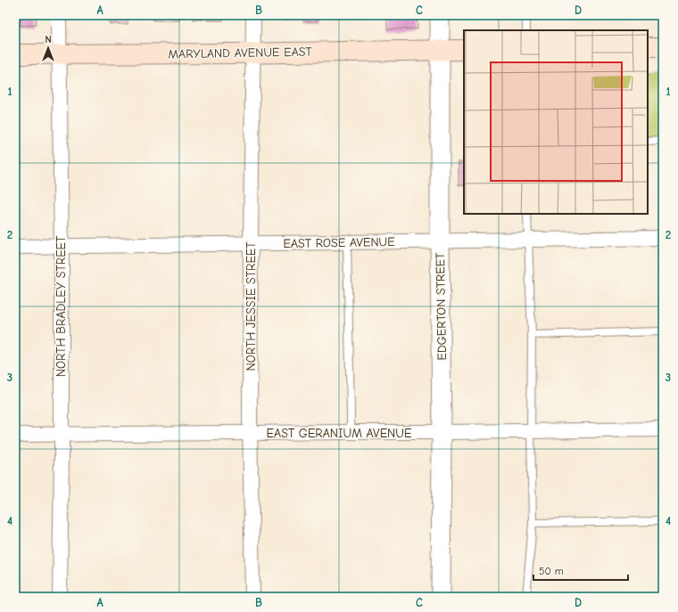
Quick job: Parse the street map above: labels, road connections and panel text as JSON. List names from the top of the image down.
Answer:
{
  "streets": {
    "main road": ["MARYLAND AVENUE EAST"],
    "street": [
      "EAST ROSE AVENUE",
      "NORTH BRADLEY STREET",
      "NORTH JESSIE STREET",
      "EDGERTON STREET",
      "EAST GERANIUM AVENUE"
    ]
  },
  "crossings": [
    ["MARYLAND AVENUE EAST", "NORTH BRADLEY STREET"],
    ["MARYLAND AVENUE EAST", "NORTH JESSIE STREET"],
    ["MARYLAND AVENUE EAST", "EDGERTON STREET"],
    ["EAST ROSE AVENUE", "NORTH BRADLEY STREET"],
    ["EAST ROSE AVENUE", "NORTH JESSIE STREET"],
    ["EAST ROSE AVENUE", "EDGERTON STREET"],
    ["NORTH BRADLEY STREET", "EAST GERANIUM AVENUE"],
    ["NORTH JESSIE STREET", "EAST GERANIUM AVENUE"],
    ["EDGERTON STREET", "EAST GERANIUM AVENUE"]
  ],
  "scale_bar": "50 m",
  "north": "top",
  "grid": {
    "columns": [
      "A",
      "B",
      "C",
      "D"
    ],
    "rows": [
      "1",
      "2",
      "3",
      "4"
    ]
  }
}
